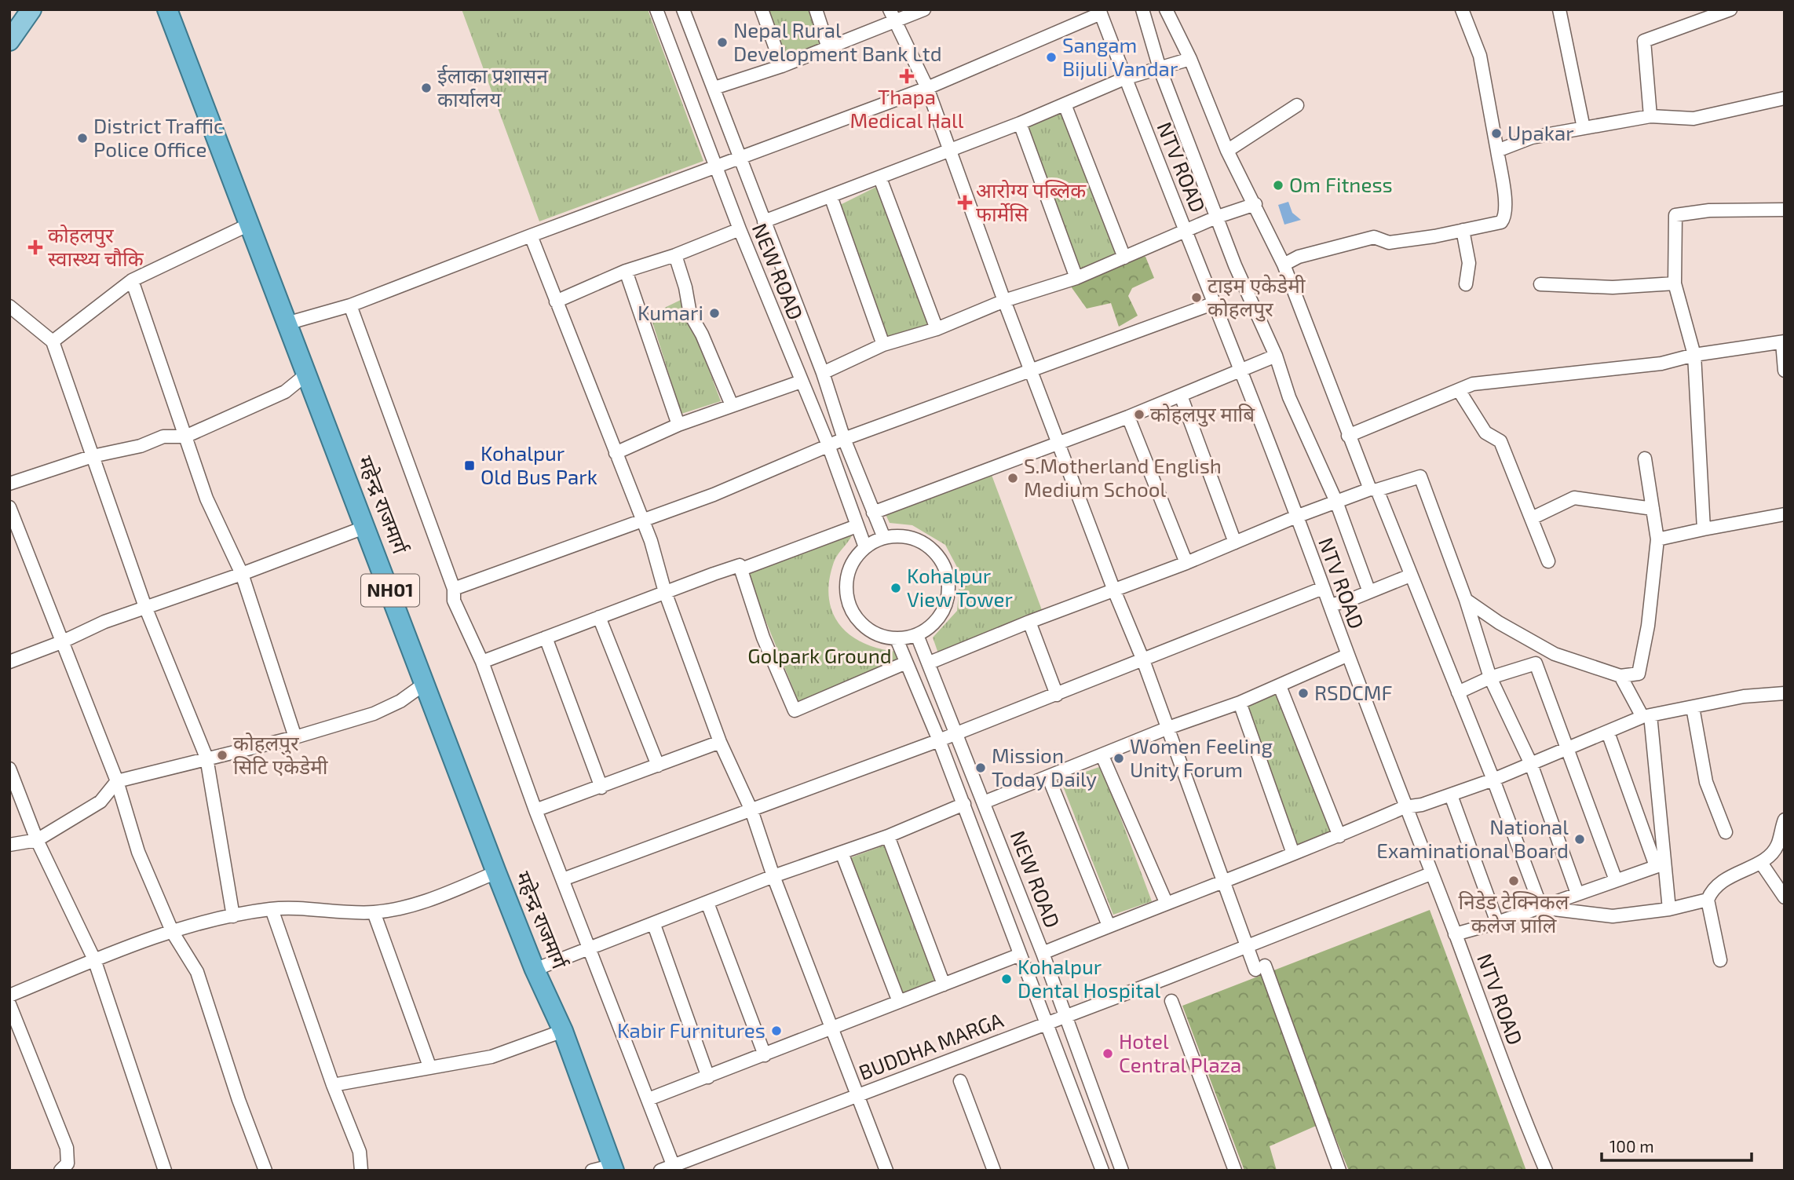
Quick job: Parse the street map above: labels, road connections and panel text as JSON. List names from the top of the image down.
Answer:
{
  "streets": {
    "highway": ["महेन्द्र राजमार्ग", "NH01"],
    "street": ["NTV ROAD", "NEW ROAD", "BUDDHA MARGA"]
  },
  "crossings": [
    ["NTV ROAD", "BUDDHA MARGA"],
    ["NEW ROAD", "BUDDHA MARGA"]
  ],
  "parks": ["Golpark Ground"],
  "places": {
    "other": [
      "Nepal Rural Development Bank Ltd",
      "Sangam Bijuli Vandar",
      "ईलाका प्रशासन कार्यालय",
      "Upakar",
      "District Traffic Police Office",
      "Om Fitness",
      "टाइम एकेडेमी कोहलपुर",
      "Kumari",
      "कोहलपुर माबि",
      "S.Motherland English Medium School",
      "Kohalpur View Tower",
      "RSDCMF",
      "कोहलपुर सिटि एकेडेमी",
      "Women Feeling Unity Forum",
      "Mission Today Daily",
      "National Examinational Board",
      "निडेड टेक्निकल कलेज प्रालि",
      "Kohalpur Dental Hospital",
      "Kabir Furnitures",
      "Hotel Central Plaza"
    ],
    "health": ["Thapa Medical Hall", "आरोग्य पब्लिक फार्मेसि", "कोहलपुर स्वास्थ्य चौकि"],
    "transit": ["Kohalpur Old Bus Park"]
  },
  "scale_bar": "100 m"
}
